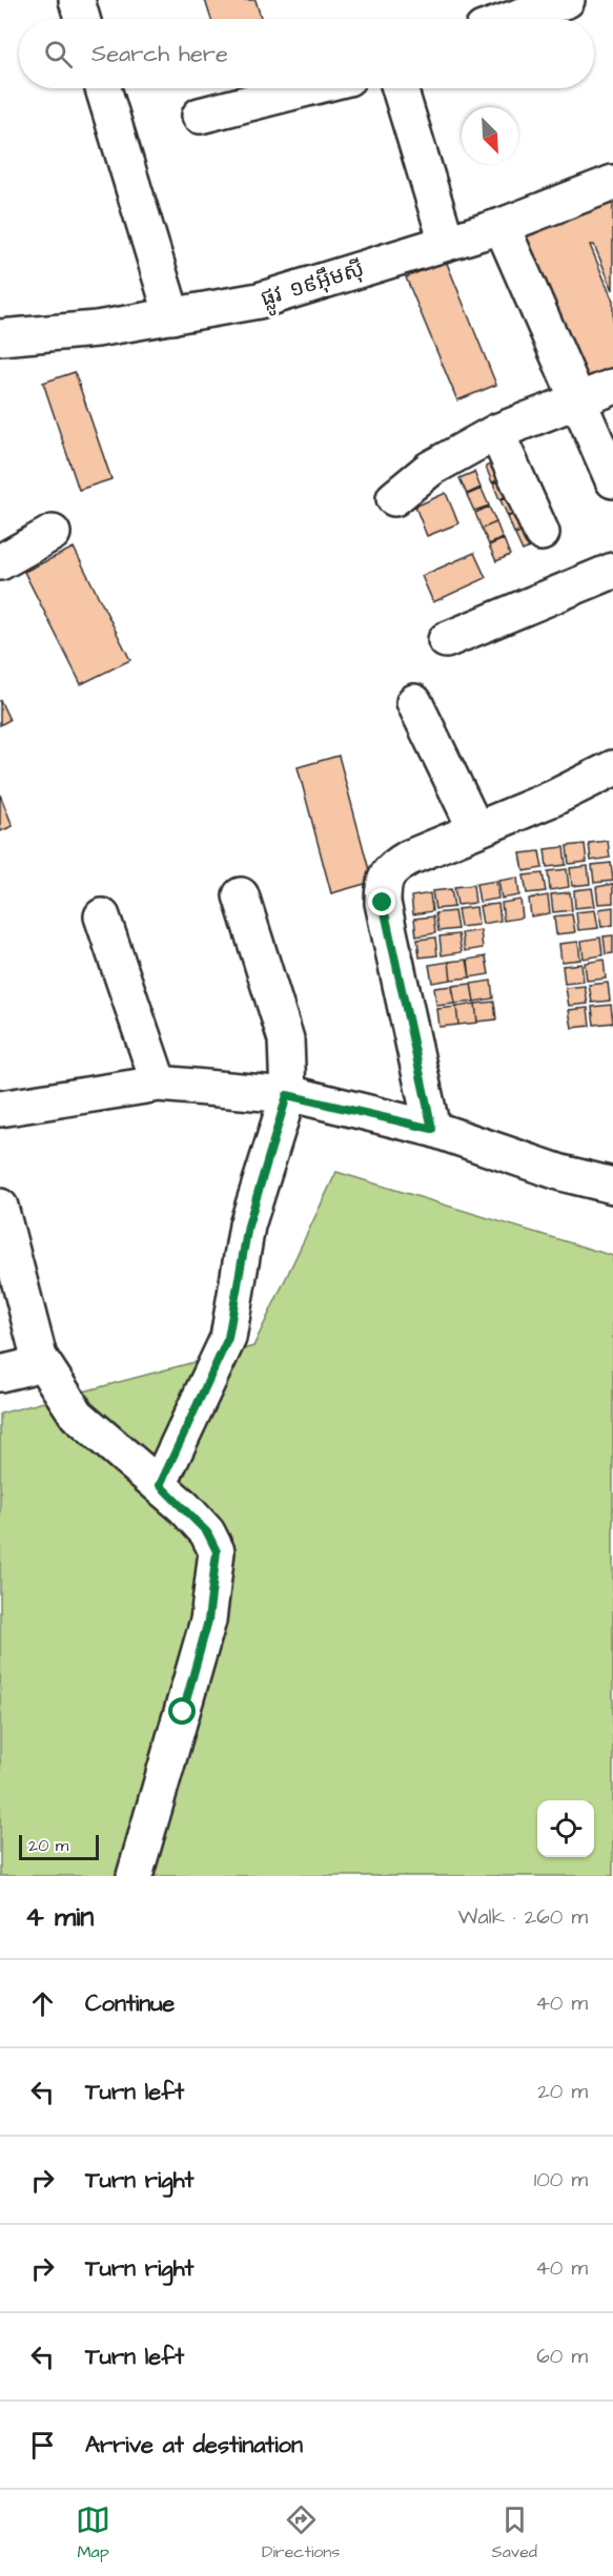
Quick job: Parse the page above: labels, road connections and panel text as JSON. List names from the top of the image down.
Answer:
{
  "streets": {
    "street": ["ផ្លូវ ១៩អ៊ឹមស៊ី"]
  },
  "scale_bar": "20 m",
  "north": "bottom right",
  "page": {
    "search": "Search here",
    "scale": "20 m",
    "heading": ["4 min", "Walk · 260 m"],
    "list": [
      ["Continue", "40 m"],
      ["Turn left", "20 m"],
      ["Turn right", "100 m"],
      ["Turn right", "40 m"],
      ["Turn left", "60 m"],
      "Arrive at destination"
    ],
    "nav": ["Map", "Directions", "Saved"]
  }
}
